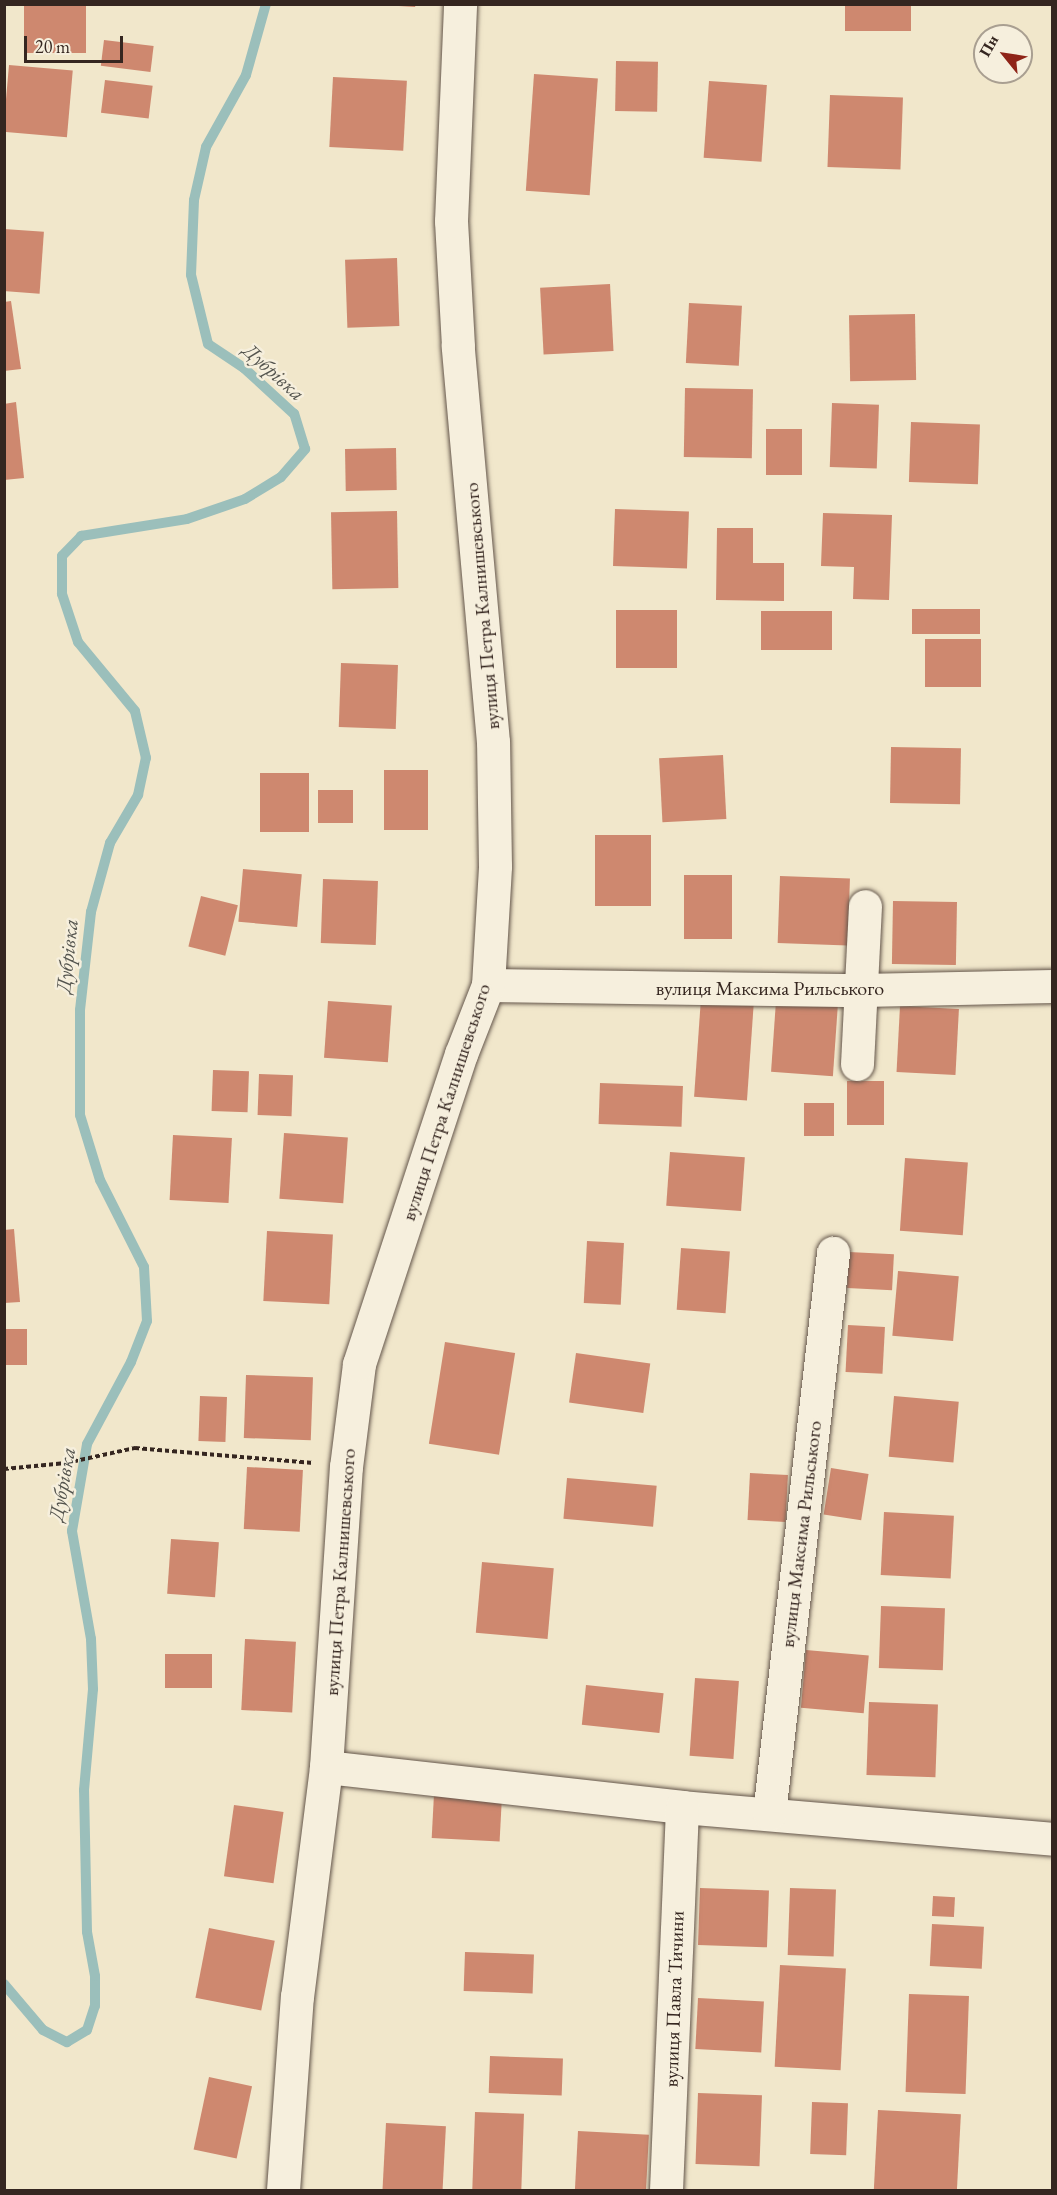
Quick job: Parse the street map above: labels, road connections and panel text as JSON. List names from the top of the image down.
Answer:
{
  "streets": {
    "street": ["вулиця Петра Калнишевського", "вулиця Максима Рильського", "вулиця Павла Тичини"]
  },
  "crossings": [
    ["вулиця Петра Калнишевського", "вулиця Максима Рильського"]
  ],
  "water": ["Дубрівка"],
  "scale_bar": "20 m",
  "north": "top left"
}
